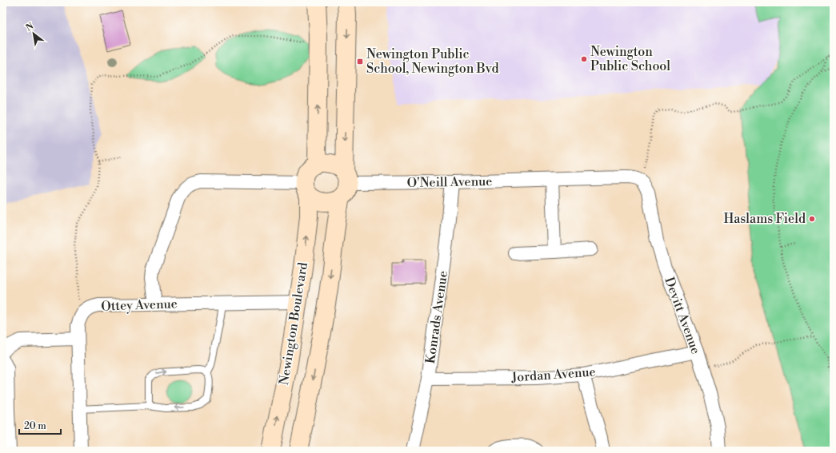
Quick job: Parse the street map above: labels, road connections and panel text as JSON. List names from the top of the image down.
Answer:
{
  "streets": {
    "street": [
      "O'Neill Avenue",
      "Ottey Avenue",
      "Devitt Avenue",
      "Konrads Avenue",
      "Newington Boulevard",
      "Jordan Avenue"
    ]
  },
  "crossings": [
    ["O'Neill Avenue", "Devitt Avenue"],
    ["O'Neill Avenue", "Konrads Avenue"],
    ["O'Neill Avenue", "Newington Boulevard"],
    ["Ottey Avenue", "Newington Boulevard"],
    ["Devitt Avenue", "Jordan Avenue"],
    ["Konrads Avenue", "Jordan Avenue"]
  ],
  "places": {
    "other": ["Newington Public School", "Haslams Field"],
    "transit": ["Newington Public School, Newington Bvd"]
  },
  "scale_bar": "20 m",
  "north": "top left"
}
